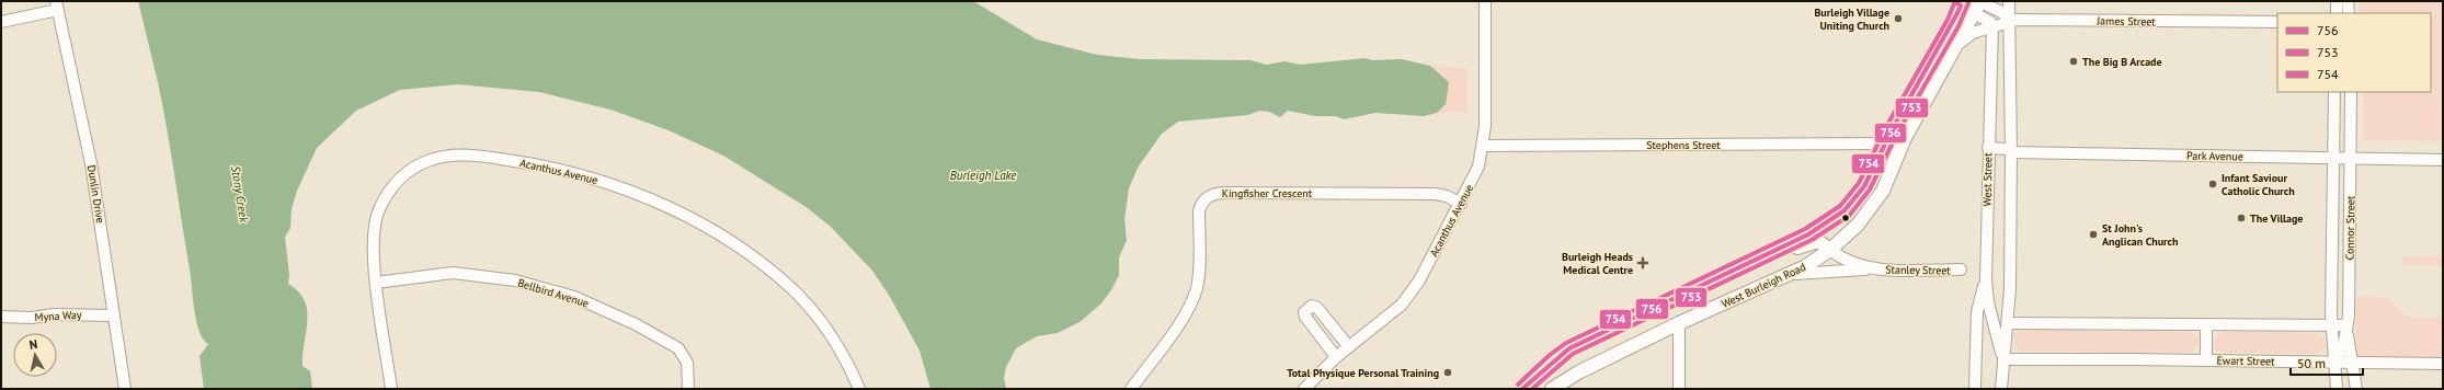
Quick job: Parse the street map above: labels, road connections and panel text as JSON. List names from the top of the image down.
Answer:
{
  "streets": {
    "main road": ["West Burleigh Road"],
    "street": [
      "James Street",
      "Stephens Street",
      "Park Avenue",
      "Acanthus Avenue",
      "West Street",
      "Kingfisher Crescent",
      "Dunlin Drive",
      "Connor Street",
      "Stanley Street",
      "Bellbird Avenue",
      "Myna Way",
      "Ewart Street"
    ]
  },
  "crossings": [
    ["James Street", "West Street"],
    ["Stephens Street", "Acanthus Avenue"],
    ["Park Avenue", "West Street"],
    ["Park Avenue", "Connor Street"],
    ["Acanthus Avenue", "Kingfisher Crescent"],
    ["Acanthus Avenue", "Bellbird Avenue"],
    ["West Street", "Ewart Street"],
    ["Dunlin Drive", "Myna Way"],
    ["Connor Street", "Ewart Street"],
    ["Stanley Street", "West Burleigh Road"]
  ],
  "water": ["Burleigh Lake", "Stony Creek"],
  "places": {
    "other": [
      "Burleigh Village Uniting Church",
      "The Big B Arcade",
      "Infant Saviour Catholic Church",
      "The Village",
      "St John's Anglican Church",
      "Total Physique Personal Training"
    ],
    "health": ["Burleigh Heads Medical Centre"]
  },
  "lines": ["transit line 756", "transit line 754", "transit line 753"],
  "legend": ["756", "753", "754"],
  "scale_bar": "50 m",
  "north": "top"
}
